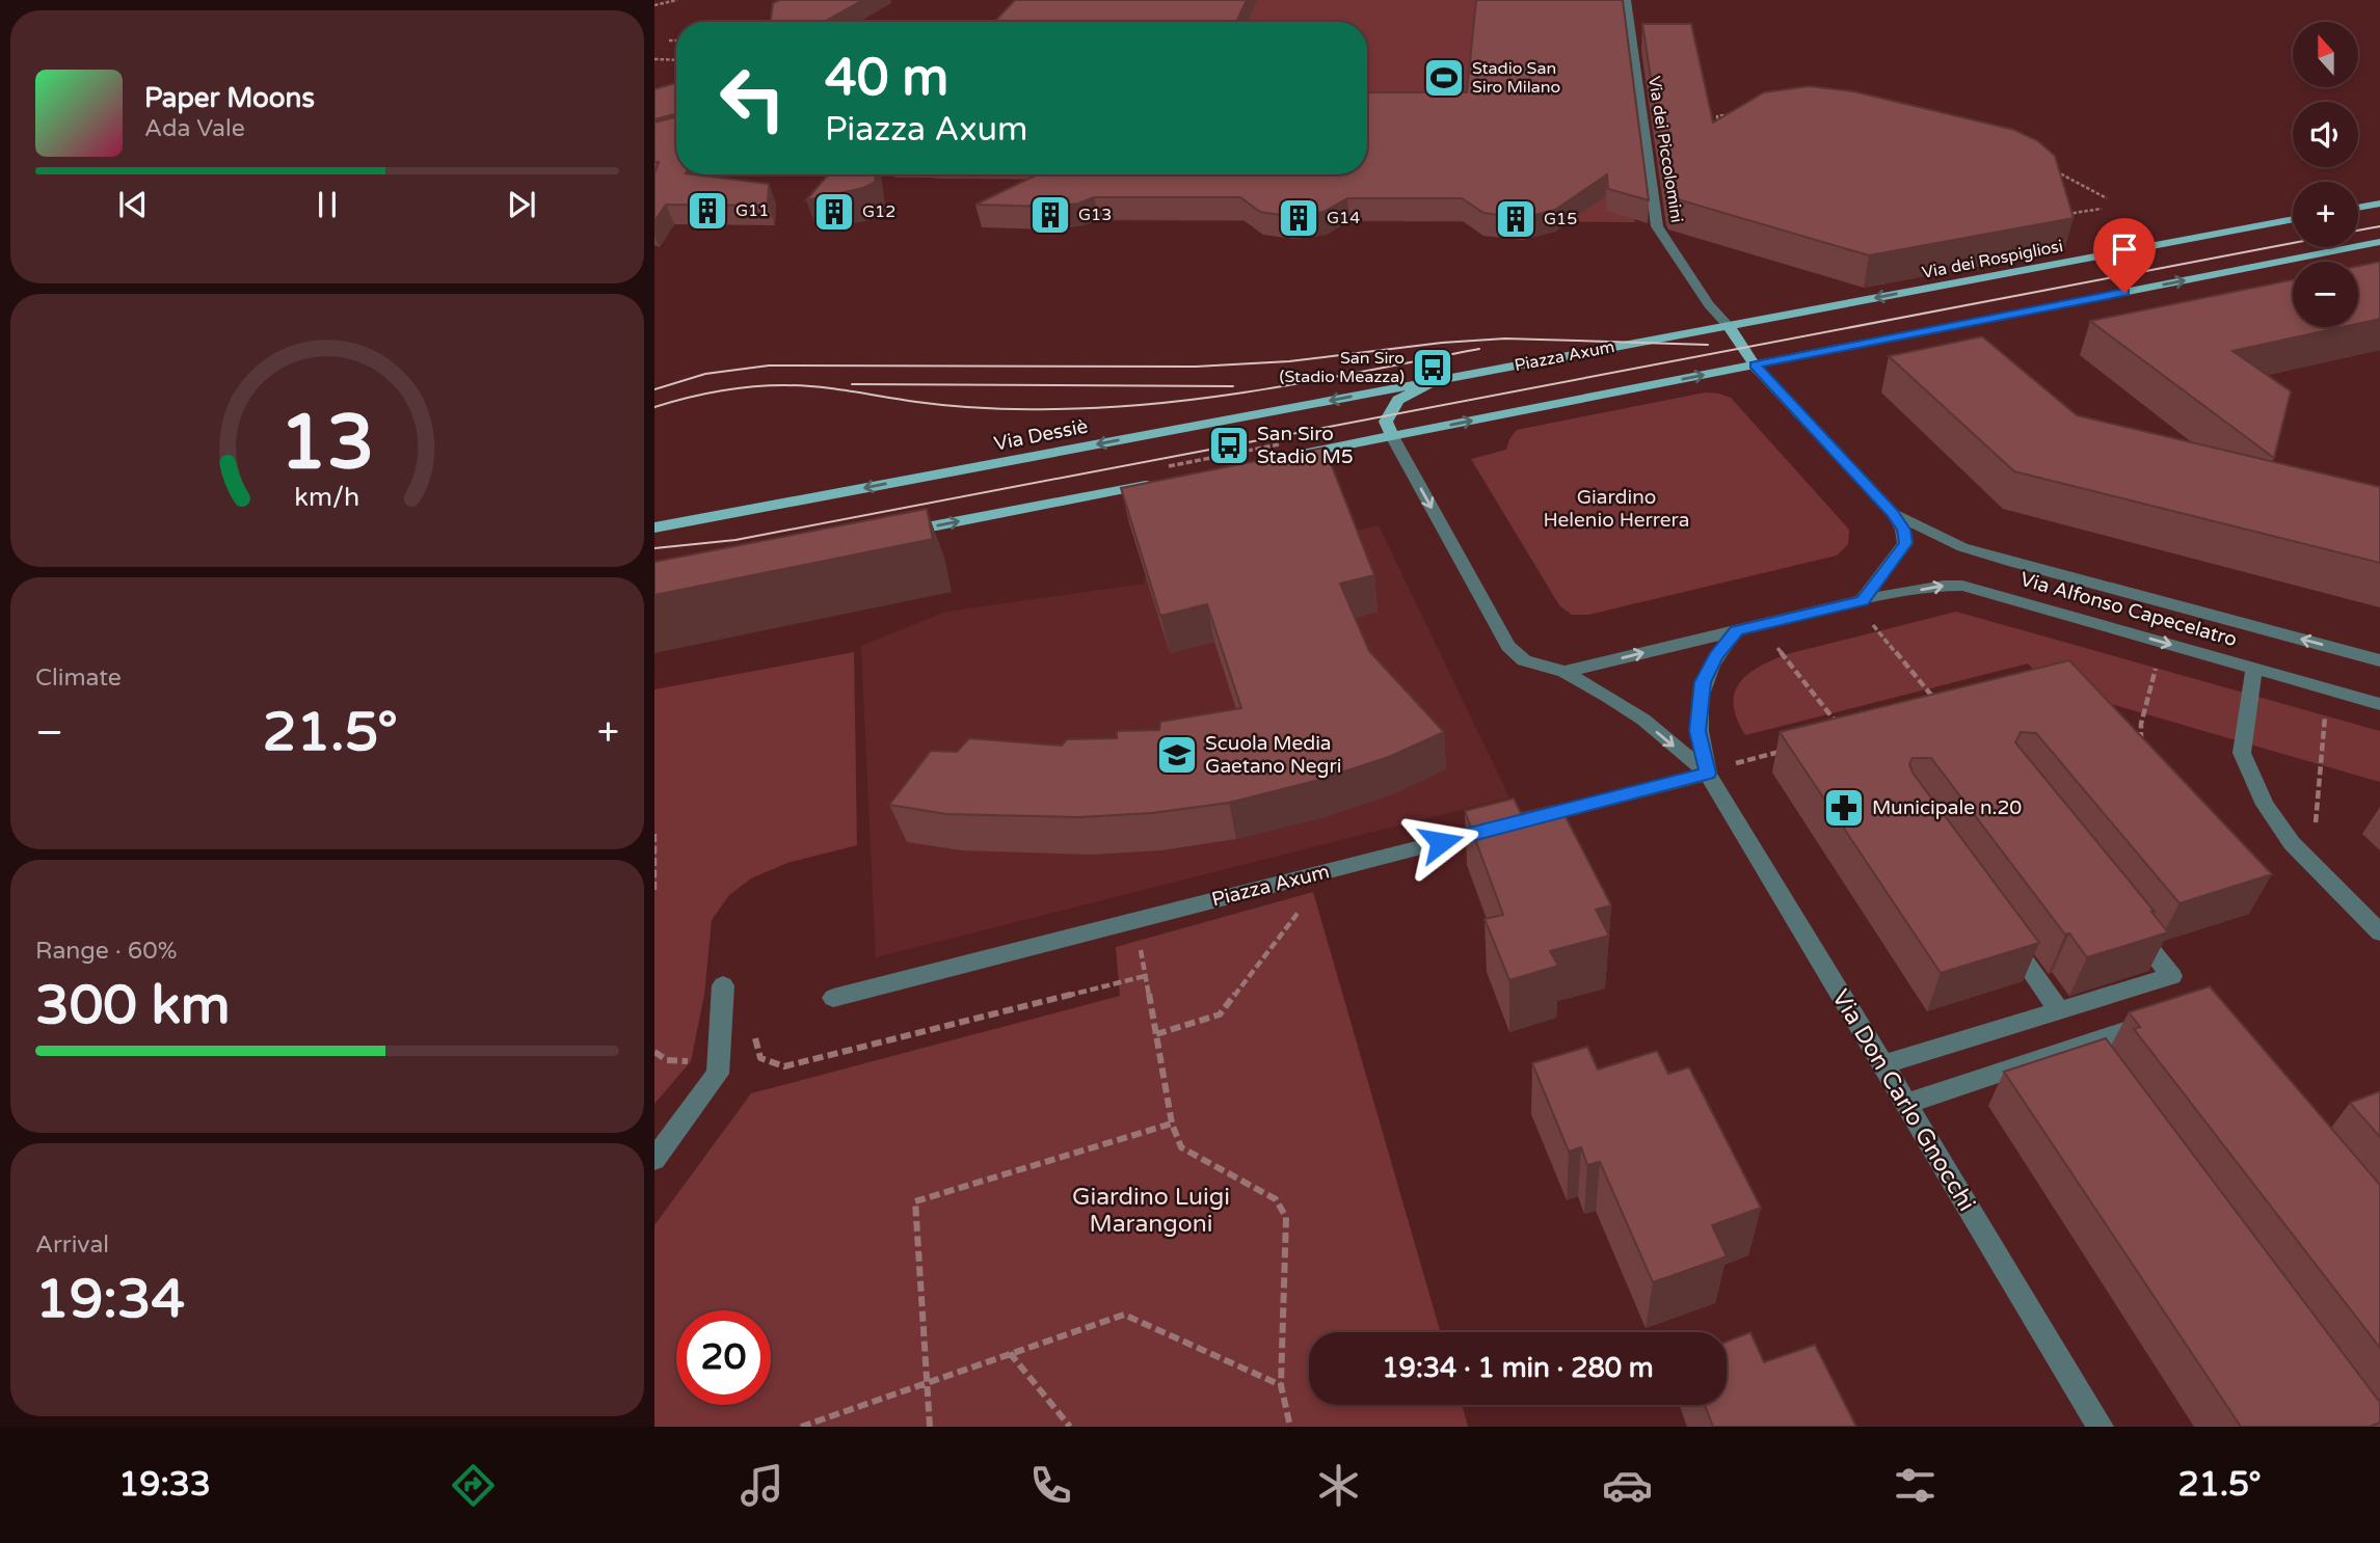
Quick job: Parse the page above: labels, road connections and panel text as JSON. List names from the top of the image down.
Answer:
{
  "streets": {
    "main road": ["Via dei Rospigliosi", "Piazza Axum", "Via Dessiè"],
    "street": ["Via dei Piccolomini", "Via Alfonso Capecelatro", "Via Don Carlo Gnocchi"]
  },
  "crossings": [
    ["Via dei Piccolomini", "Via dei Rospigliosi"],
    ["Via dei Piccolomini", "Piazza Axum"],
    ["Via dei Rospigliosi", "Piazza Axum"],
    ["Piazza Axum", "Via Dessiè"],
    ["Piazza Axum", "Via Don Carlo Gnocchi"]
  ],
  "parks": ["Giardino Helenio Herrera", "Giardino Luigi Marangoni"],
  "places": {
    "sports": ["Stadio San Siro Milano"],
    "building": [
      "G11",
      "G12",
      "G13",
      "G14",
      "G15"
    ],
    "bus stop": ["San Siro (Stadio Meazza)", "San Siro Stadio M5"],
    "school or university": ["Scuola Media Gaetano Negri"],
    "pharmacy": ["Municipale n.20"]
  },
  "north": "top",
  "page": {
    "map_buttons": ["+", "−"],
    "turn": ["40 m", "Piazza Axum"],
    "song": ["Paper Moons", "Ada Vale"],
    "tile": [
      "Climate",
      ["Range · 60%", "300 km"],
      ["Arrival", "19:34"]
    ],
    "heat": ["−", "21.5°", "+"],
    "limit": "20",
    "trip": "19:34 · 1 min · 280 m",
    "tabs": ["19:33", "21.5°"],
    "gauge": ["13", "km/h"]
  }
}
